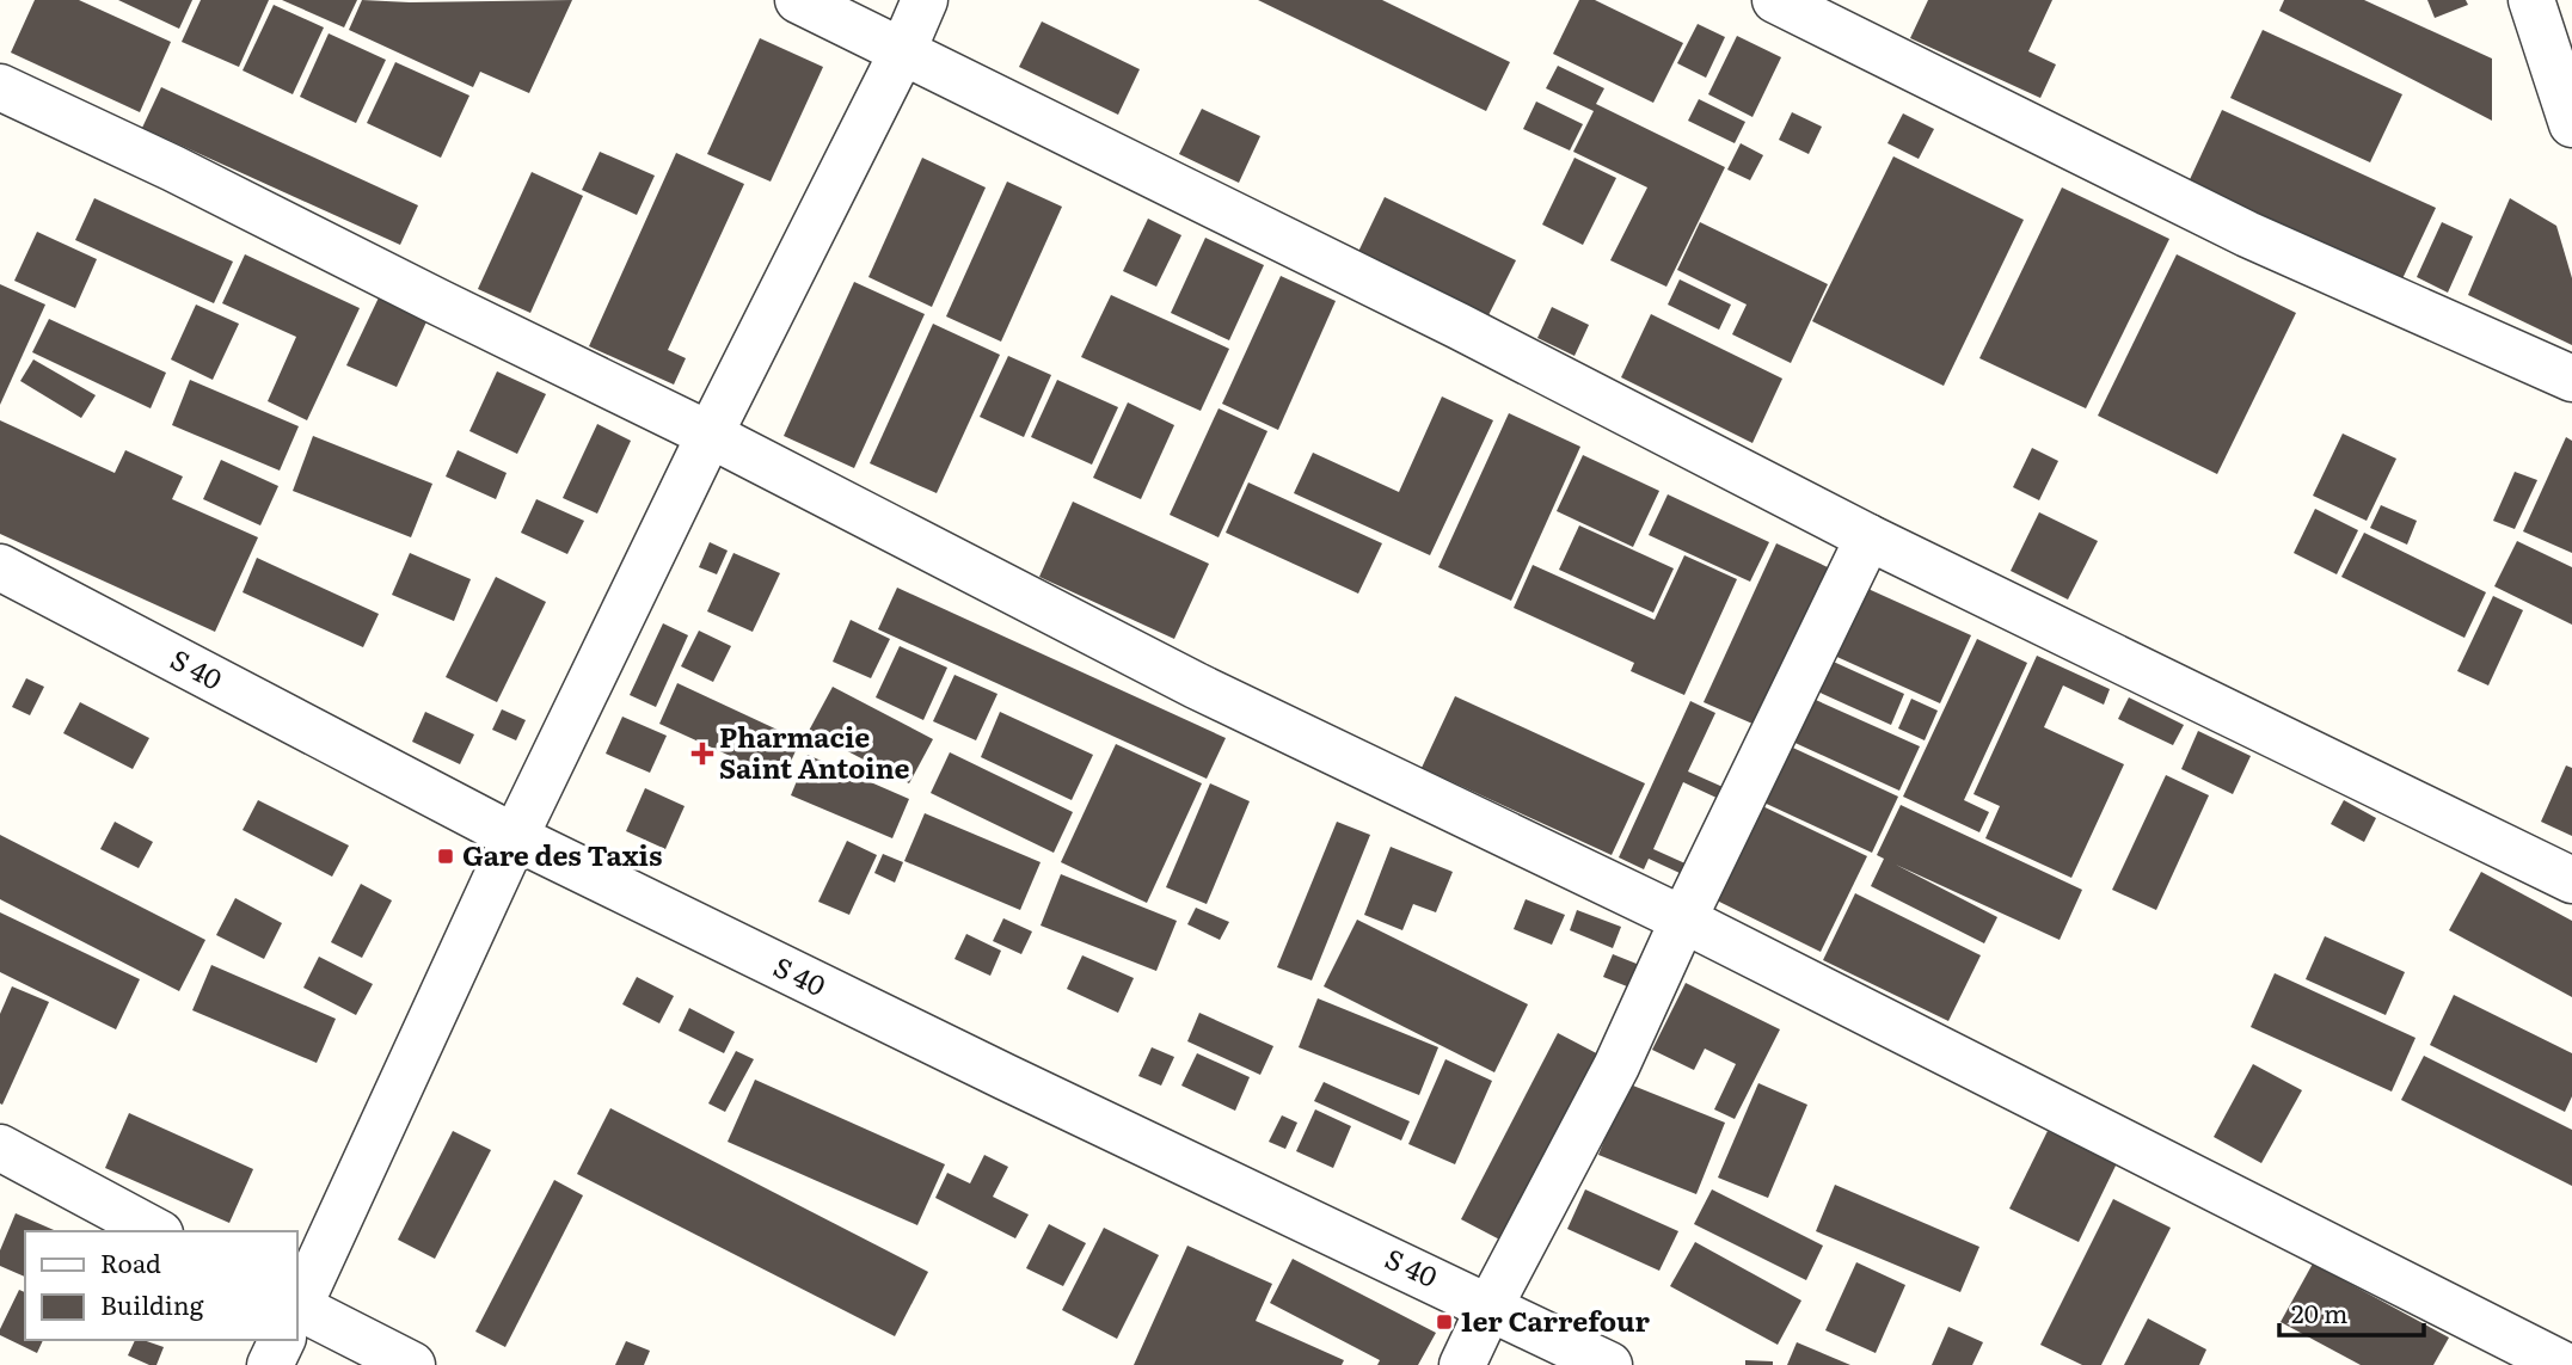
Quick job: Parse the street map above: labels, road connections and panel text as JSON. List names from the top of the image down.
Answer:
{
  "streets": {
    "street": ["S 40"]
  },
  "places": {
    "health": ["Pharmacie Saint Antoine"],
    "transit": ["Gare des Taxis", "1er Carrefour"]
  },
  "legend": ["Road", "Building"],
  "scale_bar": "20 m"
}
